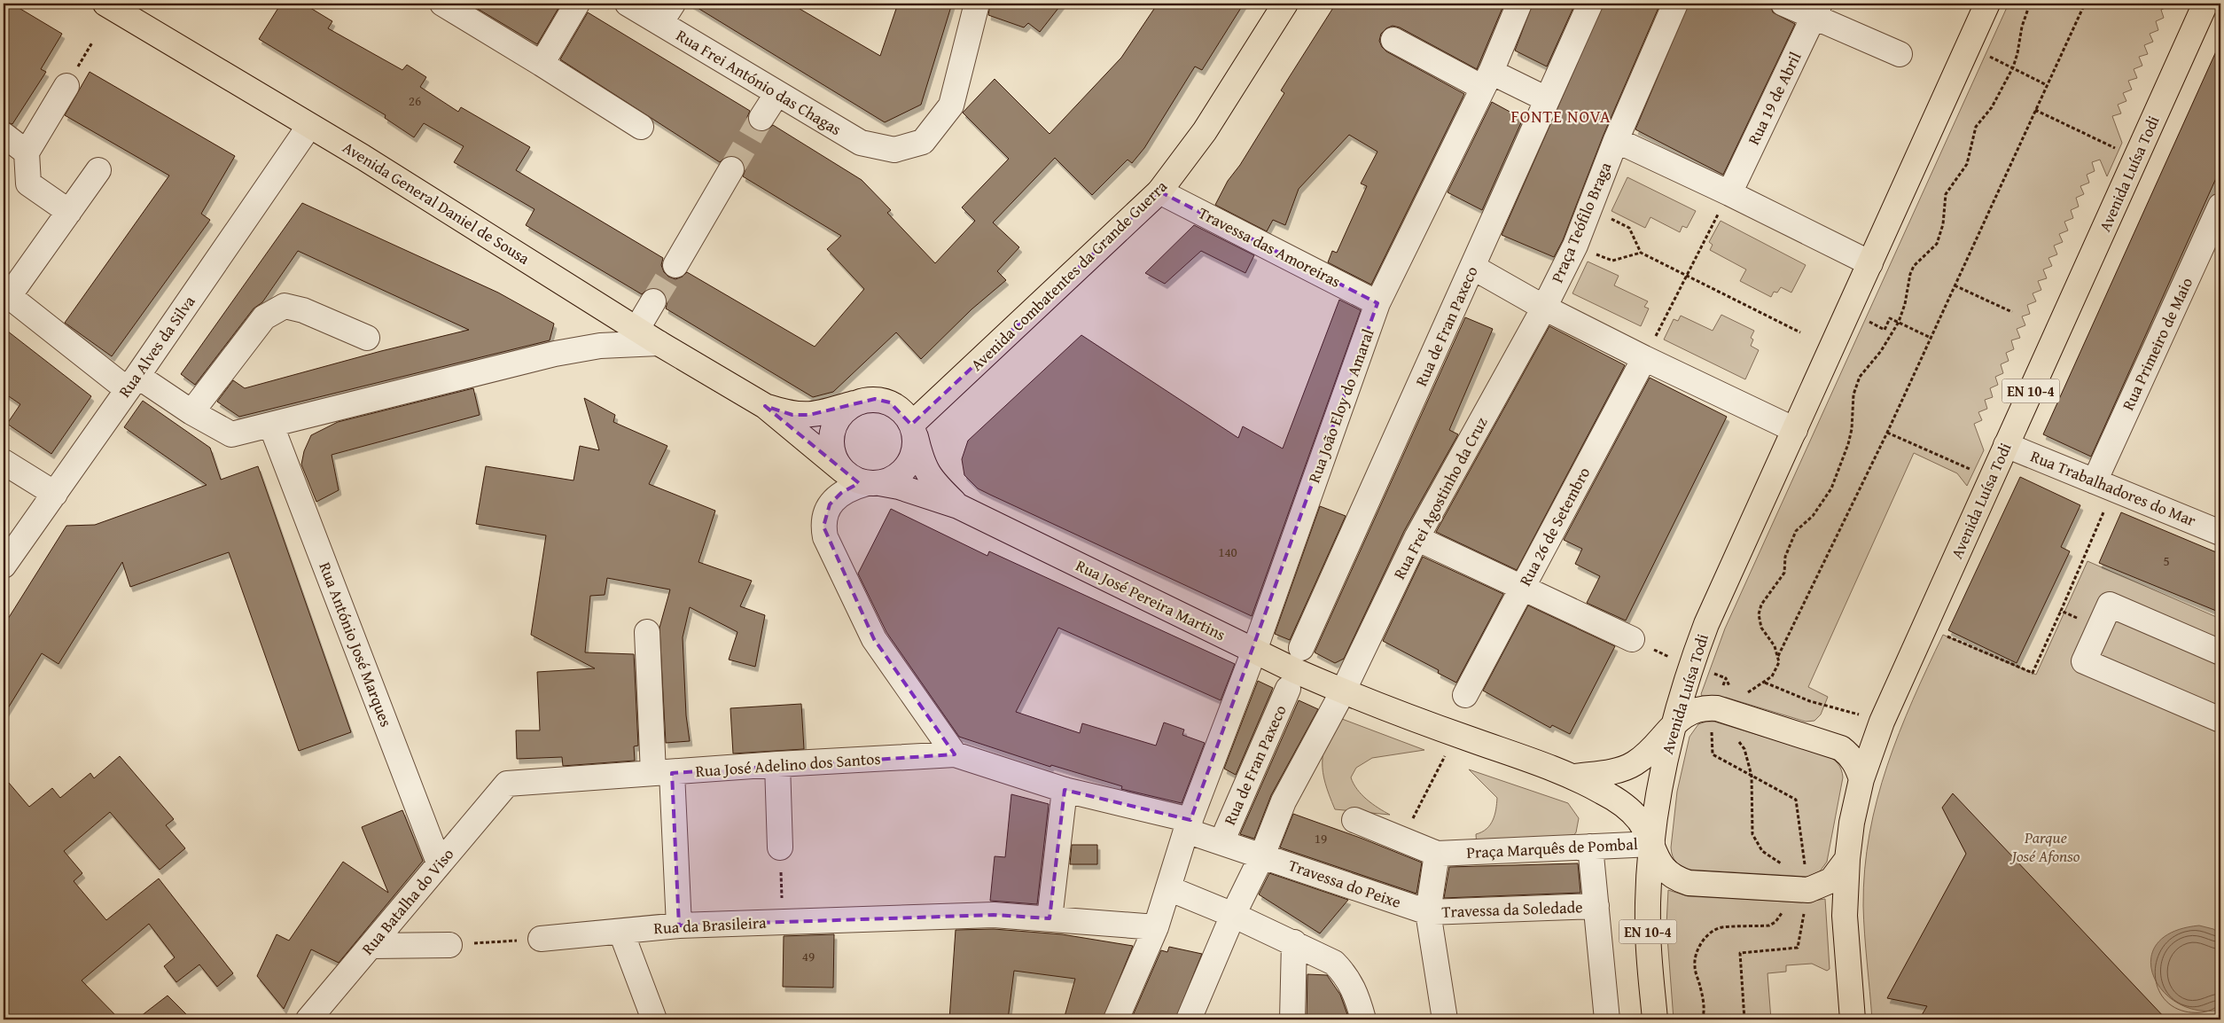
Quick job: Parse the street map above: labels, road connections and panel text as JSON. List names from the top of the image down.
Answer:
{
  "streets": {
    "main road": [
      "Avenida Luísa Todi",
      "Avenida General Daniel de Sousa",
      "Avenida Combatentes da Grande Guerra",
      "EN 10-4",
      "Rua José Pereira Martins",
      "Praça Marquês de Pombal"
    ],
    "street": [
      "Rua Frei António das Chagas",
      "Rua 19 de Abril",
      "Praça Teófilo Braga",
      "Travessa das Amoreiras",
      "Rua de Fran Paxeco",
      "Rua Primeiro de Maio",
      "Rua Alves da Silva",
      "Rua João Eloy do Amaral",
      "Rua Trabalhadores do Mar",
      "Rua Frei Agostinho da Cruz",
      "Rua 26 de Setembro",
      "Rua António José Marques",
      "Rua José Adelino dos Santos",
      "Travessa do Peixe",
      "Rua Batalha do Viso",
      "Travessa da Soledade",
      "Rua da Brasileira"
    ]
  },
  "crossings": [
    ["Avenida Luísa Todi", "Rua Trabalhadores do Mar"],
    ["Avenida Luísa Todi", "Praça Marquês de Pombal"],
    ["Avenida General Daniel de Sousa", "Avenida Combatentes da Grande Guerra"],
    ["Avenida General Daniel de Sousa", "Rua Alves da Silva"],
    ["Avenida General Daniel de Sousa", "Rua José Pereira Martins"],
    ["Praça Teófilo Braga", "Rua Frei Agostinho da Cruz"],
    ["Travessa das Amoreiras", "Avenida Combatentes da Grande Guerra"],
    ["Travessa das Amoreiras", "Rua João Eloy do Amaral"],
    ["Avenida Combatentes da Grande Guerra", "Rua José Pereira Martins"],
    ["Rua de Fran Paxeco", "Travessa do Peixe"],
    ["Rua Primeiro de Maio", "Rua Trabalhadores do Mar"],
    ["Rua João Eloy do Amaral", "Rua José Pereira Martins"],
    ["Rua João Eloy do Amaral", "Rua José Adelino dos Santos"],
    ["Rua João Eloy do Amaral", "Travessa do Peixe"],
    ["Rua João Eloy do Amaral", "Rua da Brasileira"],
    ["Rua Frei Agostinho da Cruz", "Rua José Pereira Martins"],
    ["Rua Frei Agostinho da Cruz", "Praça Marquês de Pombal"],
    ["Rua José Pereira Martins", "Praça Marquês de Pombal"],
    ["Rua António José Marques", "Rua Batalha do Viso"],
    ["Rua José Adelino dos Santos", "Travessa do Peixe"],
    ["Rua José Adelino dos Santos", "Rua Batalha do Viso"],
    ["Travessa do Peixe", "Travessa da Soledade"]
  ],
  "districts": ["FONTE NOVA"],
  "parks": ["Parque José Afonso"],
  "house_numbers": [
    "26",
    "140",
    "5",
    "19",
    "49"
  ]
}
